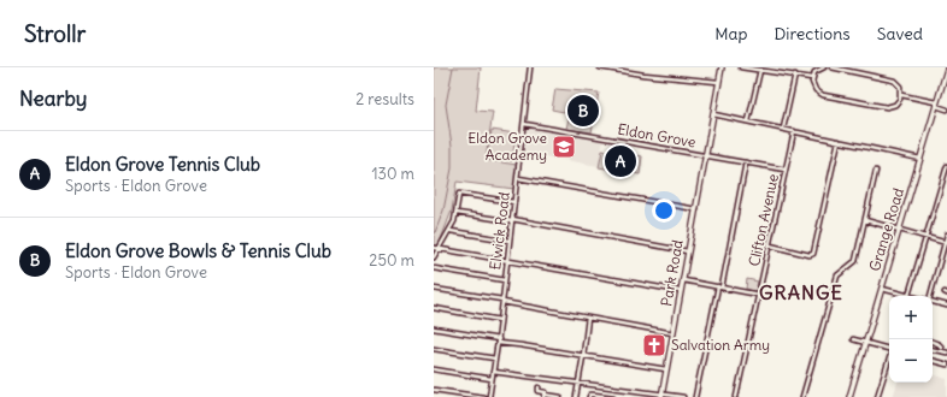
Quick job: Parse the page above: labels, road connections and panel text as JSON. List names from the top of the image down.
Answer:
{
  "streets": {
    "street": [
      "Eldon Grove",
      "Clifton Avenue",
      "Grange Road",
      "Elwick Road",
      "Park Road"
    ]
  },
  "crossings": [
    ["Eldon Grove", "Clifton Avenue"],
    ["Eldon Grove", "Elwick Road"],
    ["Eldon Grove", "Park Road"]
  ],
  "districts": ["GRANGE"],
  "places": {
    "school or university": ["Eldon Grove Academy"],
    "church": ["Salvation Army"]
  },
  "page": {
    "header": "Strollr",
    "nav": ["Map", "Directions", "Saved"],
    "heading": ["Nearby", "2 results"],
    "pins": ["B", "A"],
    "list": [
      {
        "mark": "A",
        "name": "Eldon Grove Tennis Club",
        "note": "Sports · Eldon Grove",
        "value": "130 m"
      },
      {
        "mark": "B",
        "name": "Eldon Grove Bowls & Tennis Club",
        "note": "Sports · Eldon Grove",
        "value": "250 m"
      }
    ],
    "map_buttons": ["+", "−"]
  }
}
